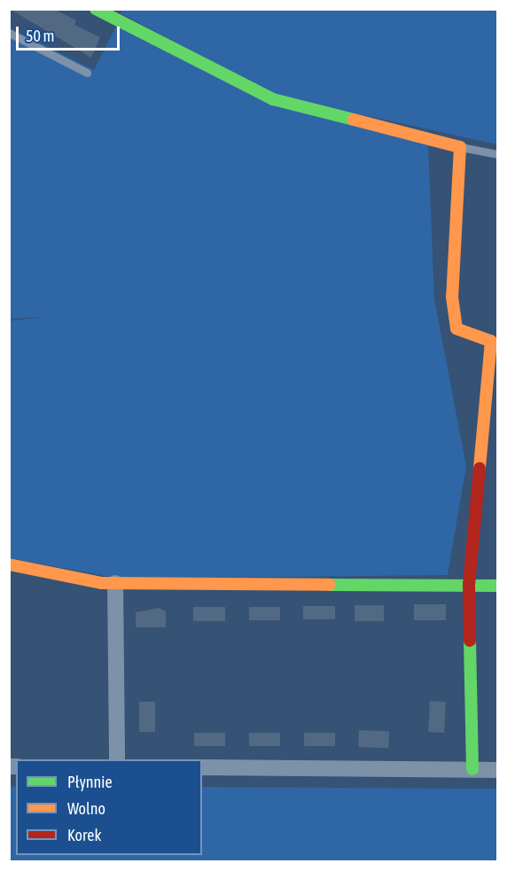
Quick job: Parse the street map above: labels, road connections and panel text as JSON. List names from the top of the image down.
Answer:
{
  "legend": ["Płynnie", "Wolno", "Korek"],
  "scale_bar": "50 m"
}
